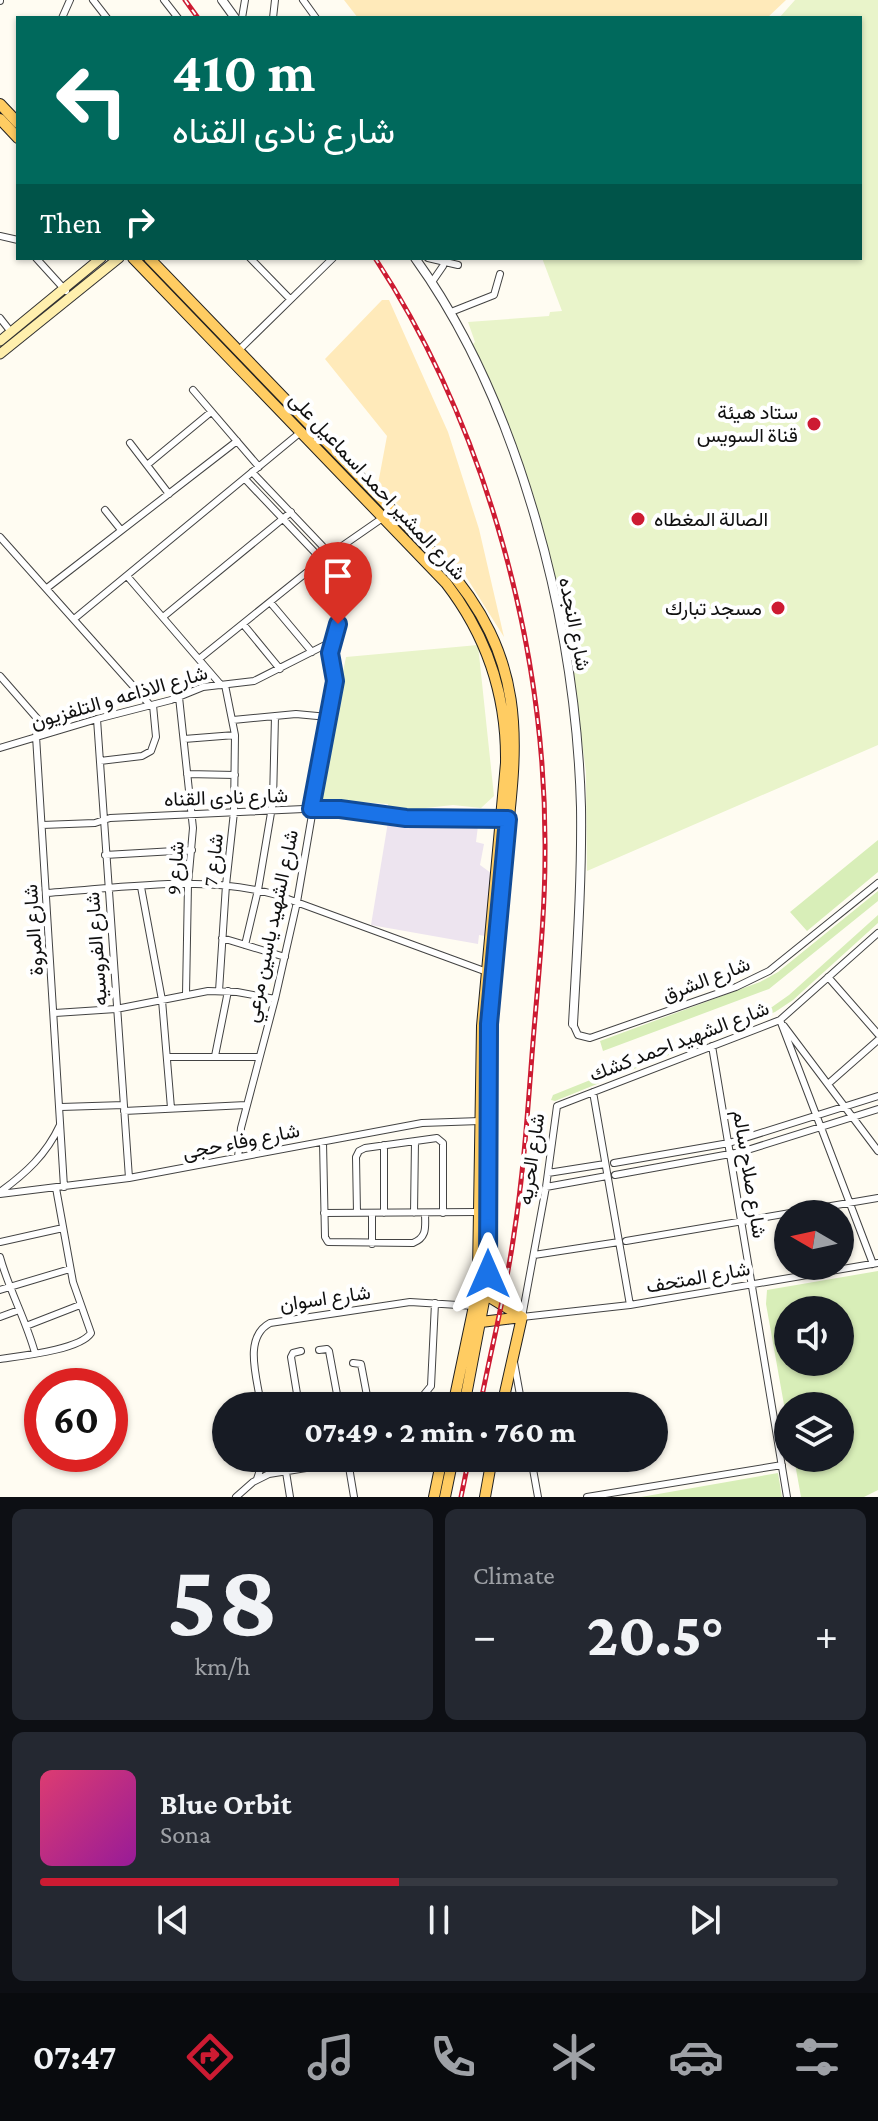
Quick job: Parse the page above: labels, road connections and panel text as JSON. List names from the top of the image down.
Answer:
{
  "streets": {
    "main road": ["شارع المشير احمد اسماعيل على", "شارع الحريه"],
    "street": [
      "شارع النجده",
      "شارع الاذاعه و التلفزيون",
      "شارع نادى القناه",
      "شارع 7",
      "شارع 9",
      "شارع الشهيد ياسين مرعي",
      "شارع المروة",
      "شارع الفروسيه",
      "شارع الشرق",
      "شارع الشهيد احمد كشك",
      "شارع وفاء حجى",
      "شارع صلاح سالم",
      "شارع المتحف",
      "شارع اسوان"
    ]
  },
  "crossings": [
    ["شارع المشير احمد اسماعيل على", "شارع نادى القناه"],
    ["شارع المشير احمد اسماعيل على", "شارع وفاء حجى"],
    ["شارع المشير احمد اسماعيل على", "شارع اسوان"],
    ["شارع النجده", "شارع الشرق"],
    ["شارع الاذاعه و التلفزيون", "شارع 7"],
    ["شارع الاذاعه و التلفزيون", "شارع 9"],
    ["شارع الاذاعه و التلفزيون", "شارع الشهيد ياسين مرعي"],
    ["شارع الاذاعه و التلفزيون", "شارع المروة"],
    ["شارع الاذاعه و التلفزيون", "شارع الفروسيه"],
    ["شارع نادى القناه", "شارع 7"],
    ["شارع نادى القناه", "شارع 9"],
    ["شارع نادى القناه", "شارع الشهيد ياسين مرعي"],
    ["شارع نادى القناه", "شارع المروة"],
    ["شارع نادى القناه", "شارع الفروسيه"],
    ["شارع الشهيد ياسين مرعي", "شارع وفاء حجى"],
    ["شارع المروة", "شارع وفاء حجى"],
    ["شارع الفروسيه", "شارع وفاء حجى"],
    ["شارع الشهيد احمد كشك", "شارع الحريه"],
    ["شارع الشهيد احمد كشك", "شارع صلاح سالم"],
    ["شارع الحريه", "شارع المتحف"],
    ["شارع صلاح سالم", "شارع المتحف"]
  ],
  "places": ["ستاد هيئة قناة السويس", "الصالة المغطاه", "مسجد تبارك"],
  "north": "left",
  "page": {
    "turn": ["410 m", "شارع نادى القناه"],
    "then": "Then",
    "limit": "60",
    "trip": "07:49 · 2 min · 760 m",
    "tile": [
      ["58", "km/h"],
      "Climate"
    ],
    "heat": ["−", "20.5°", "+"],
    "song": ["Blue Orbit", "Sona"],
    "tabs": "07:47"
  }
}
